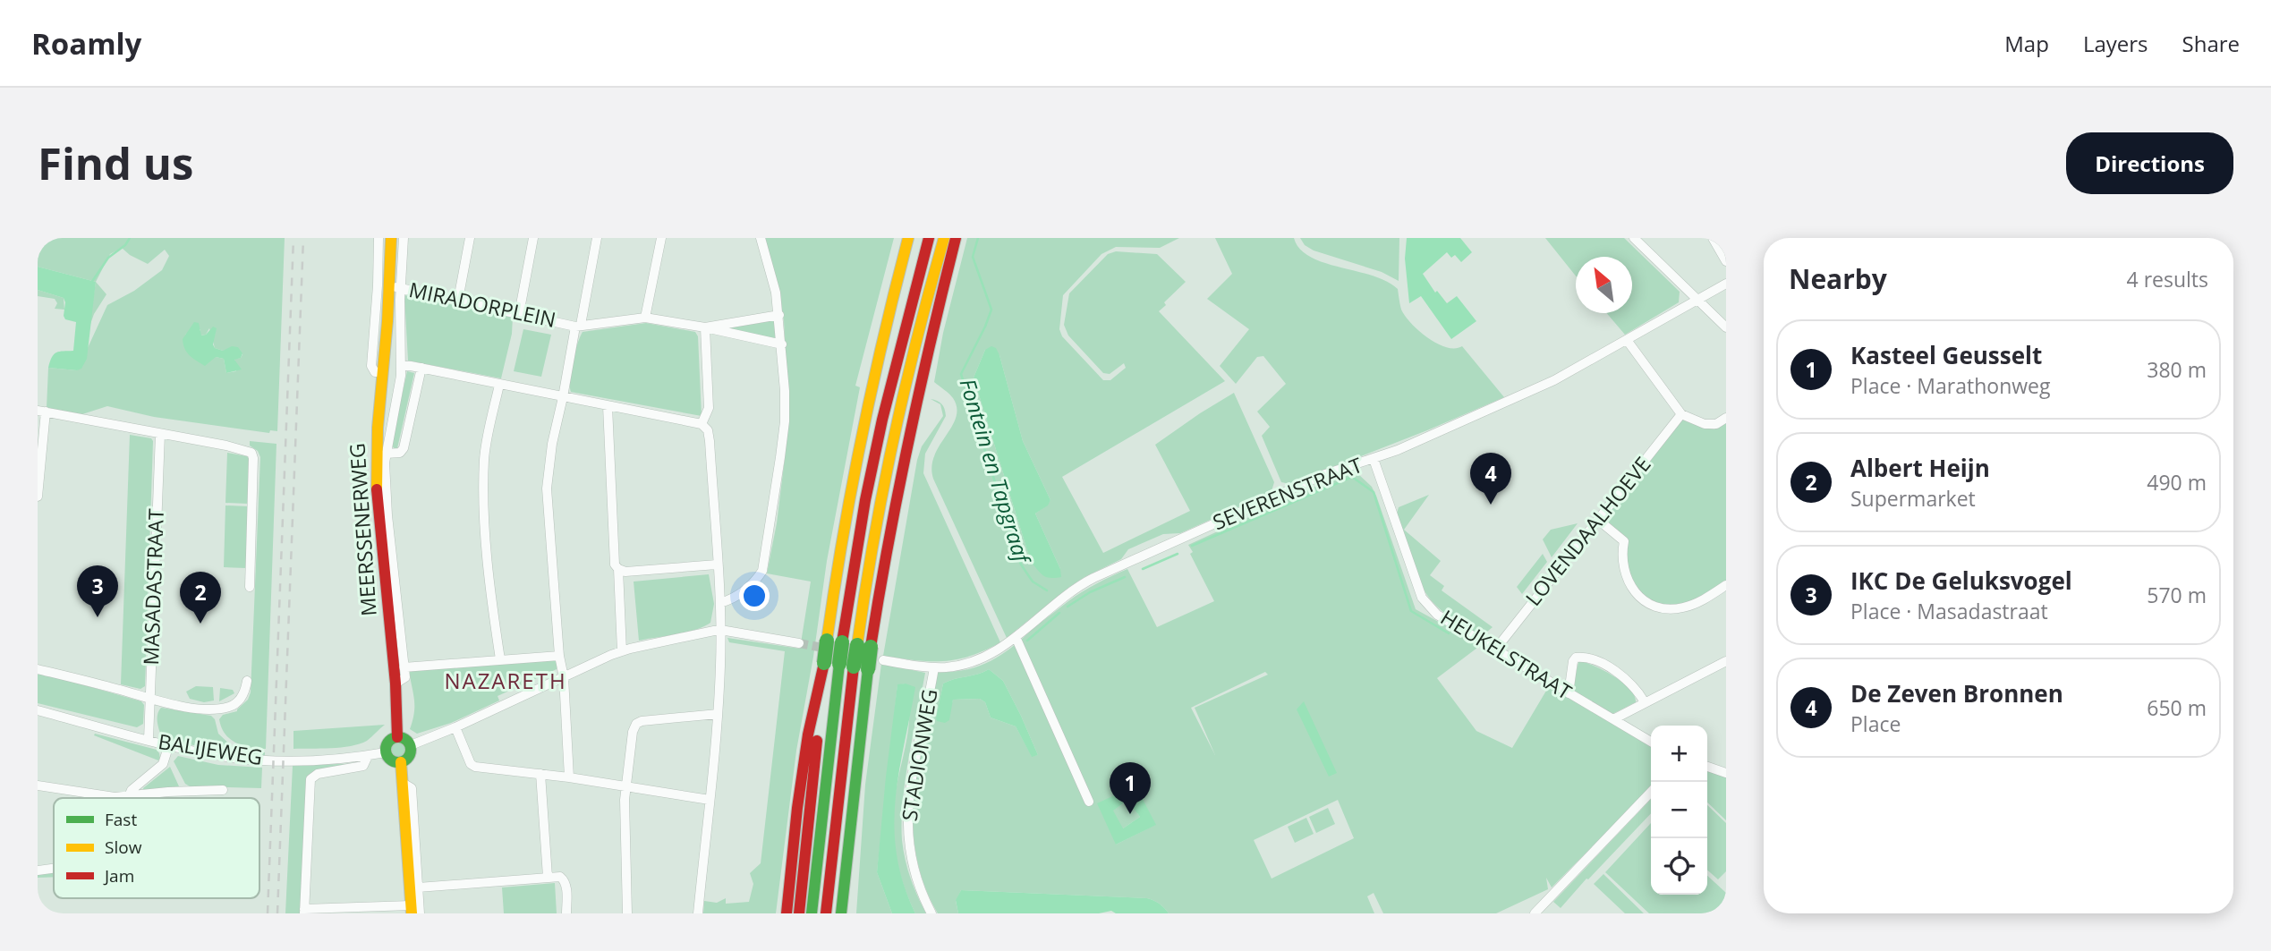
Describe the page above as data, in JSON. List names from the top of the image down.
{
  "streets": {
    "main road": ["MEERSSENERWEG"],
    "street": [
      "MIRADORPLEIN",
      "SEVERENSTRAAT",
      "LOVENDAALHOEVE",
      "MASADASTRAAT",
      "HEUKELSTRAAT",
      "BALIJEWEG",
      "STADIONWEG"
    ]
  },
  "crossings": [
    ["MIRADORPLEIN", "MEERSSENERWEG"],
    ["SEVERENSTRAAT", "HEUKELSTRAAT"],
    ["SEVERENSTRAAT", "STADIONWEG"],
    ["MEERSSENERWEG", "BALIJEWEG"],
    ["LOVENDAALHOEVE", "HEUKELSTRAAT"],
    ["MASADASTRAAT", "BALIJEWEG"]
  ],
  "districts": ["NAZARETH"],
  "water": ["Fontein en Tapgraaf"],
  "legend": ["Fast", "Slow", "Jam"],
  "north": "top left",
  "page": {
    "header": "Roamly",
    "nav": ["Map", "Layers", "Share"],
    "buttons": "Directions",
    "title": "Find us",
    "heading": ["Nearby", "4 results"],
    "list": [
      {
        "mark": "1",
        "name": "Kasteel Geusselt",
        "note": "Place · Marathonweg",
        "value": "380 m"
      },
      {
        "mark": "2",
        "name": "Albert Heijn",
        "note": "Supermarket",
        "value": "490 m"
      },
      {
        "mark": "3",
        "name": "IKC De Geluksvogel",
        "note": "Place · Masadastraat",
        "value": "570 m"
      },
      {
        "mark": "4",
        "name": "De Zeven Bronnen",
        "note": "Place",
        "value": "650 m"
      }
    ],
    "pins": [
      "4",
      "3",
      "2",
      "1"
    ],
    "map_buttons": ["+", "−"]
  }
}
